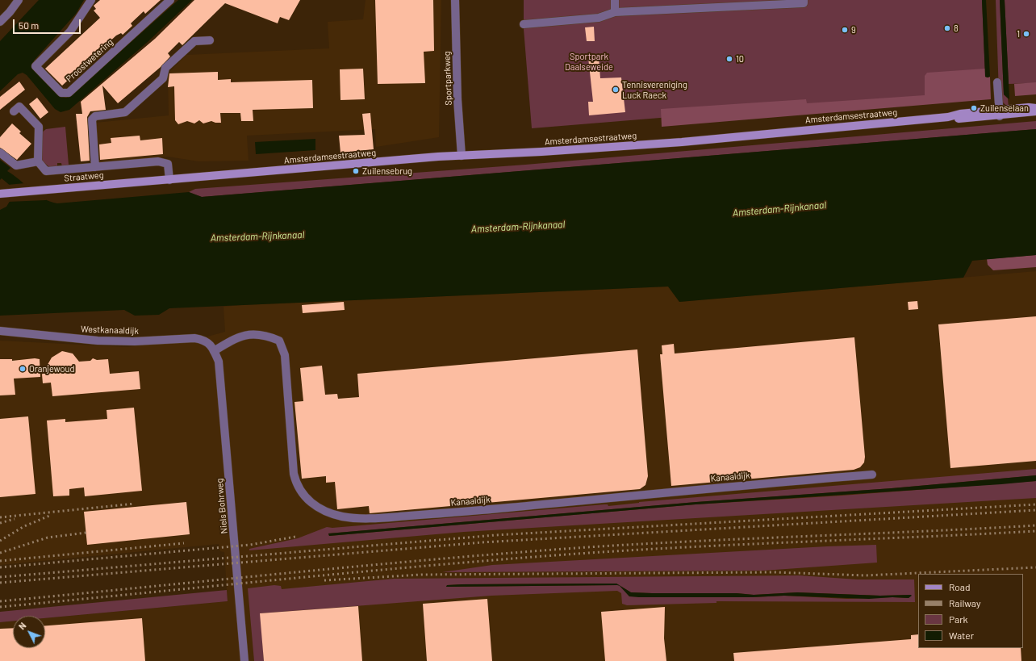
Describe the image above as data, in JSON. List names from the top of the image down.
{
  "streets": {
    "main road": ["Amsterdamsestraatweg", "Straatweg"],
    "street": [
      "Proostwetering",
      "Sportparkweg",
      "Westkanaaldijk",
      "Kanaaldijk",
      "Niels Bohrweg"
    ]
  },
  "crossings": [
    ["Sportparkweg", "Amsterdamsestraatweg"],
    ["Amsterdamsestraatweg", "Straatweg"],
    ["Westkanaaldijk", "Kanaaldijk"],
    ["Westkanaaldijk", "Niels Bohrweg"],
    ["Kanaaldijk", "Niels Bohrweg"]
  ],
  "water": ["Amsterdam-Rijnkanaal"],
  "parks": ["Sportpark Daalseweide"],
  "places": [
    "8",
    "9",
    "1",
    "10",
    "Tennisvereniging Luck Raeck",
    "Zuilenselaan",
    "Zuilensebrug",
    "Oranjewoud"
  ],
  "legend": [
    "Road",
    "Railway",
    "Park",
    "Water"
  ],
  "scale_bar": "50 m",
  "north": "top left"
}
